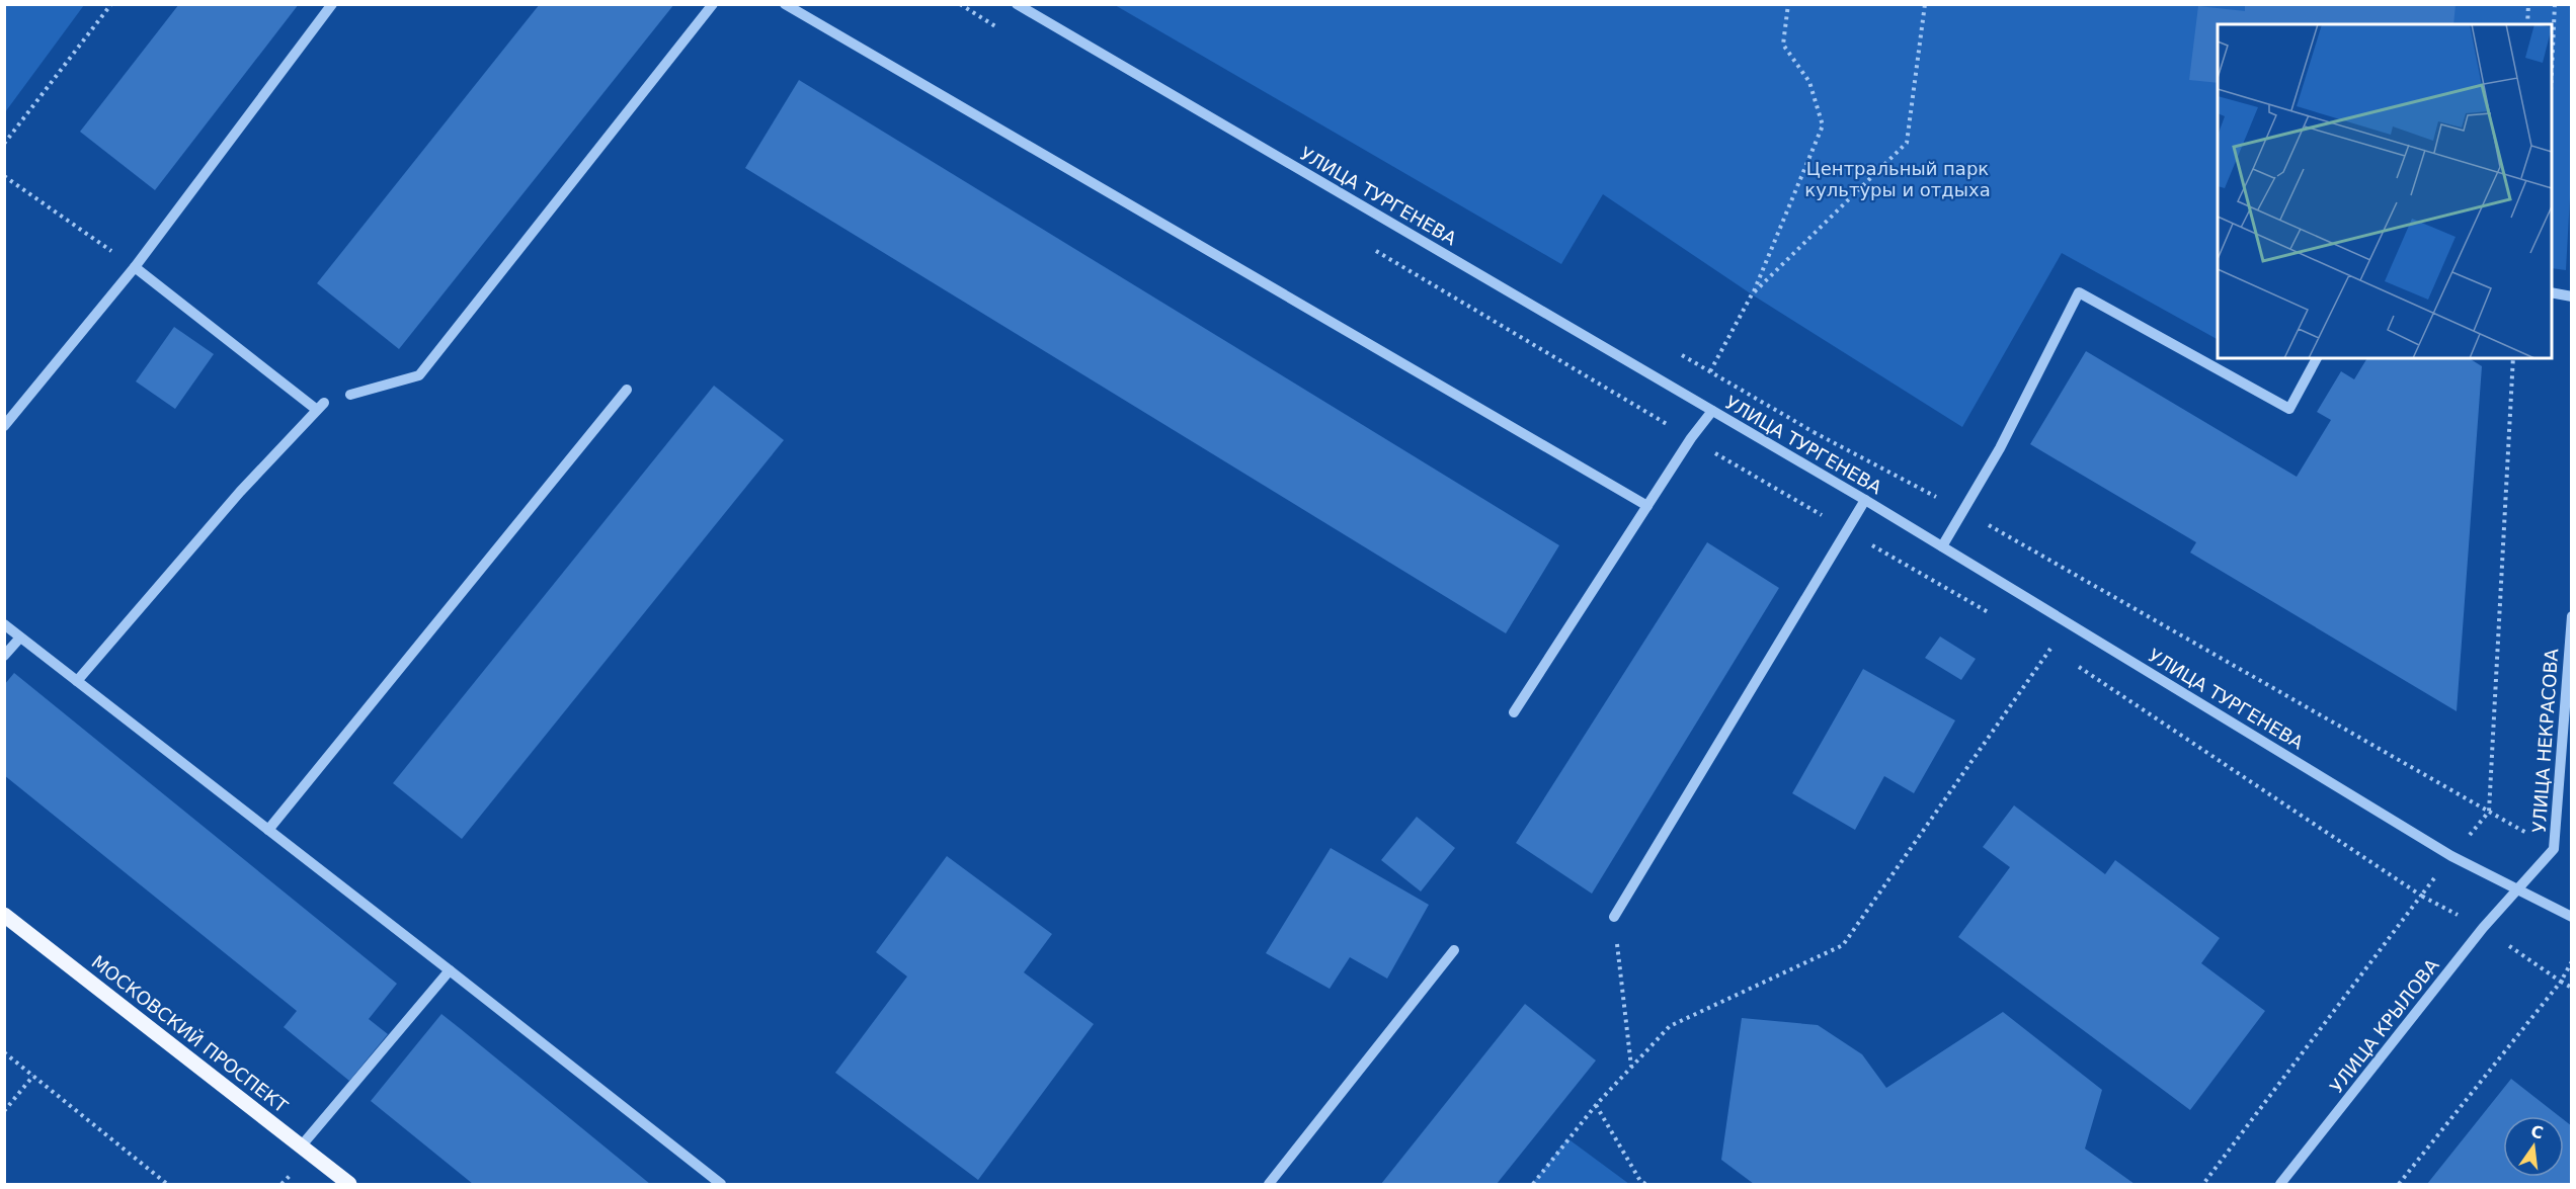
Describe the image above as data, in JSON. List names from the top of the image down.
{
  "streets": {
    "main road": ["МОСКОВСКИЙ ПРОСПЕКТ"],
    "street": ["УЛИЦА ТУРГЕНЕВА", "УЛИЦА НЕКРАСОВА", "УЛИЦА КРЫЛОВА"]
  },
  "crossings": [
    ["УЛИЦА ТУРГЕНЕВА", "УЛИЦА НЕКРАСОВА"],
    ["УЛИЦА ТУРГЕНЕВА", "УЛИЦА КРЫЛОВА"],
    ["УЛИЦА НЕКРАСОВА", "УЛИЦА КРЫЛОВА"]
  ],
  "parks": ["Центральный парк культуры и отдыха"],
  "north": "top"
}
